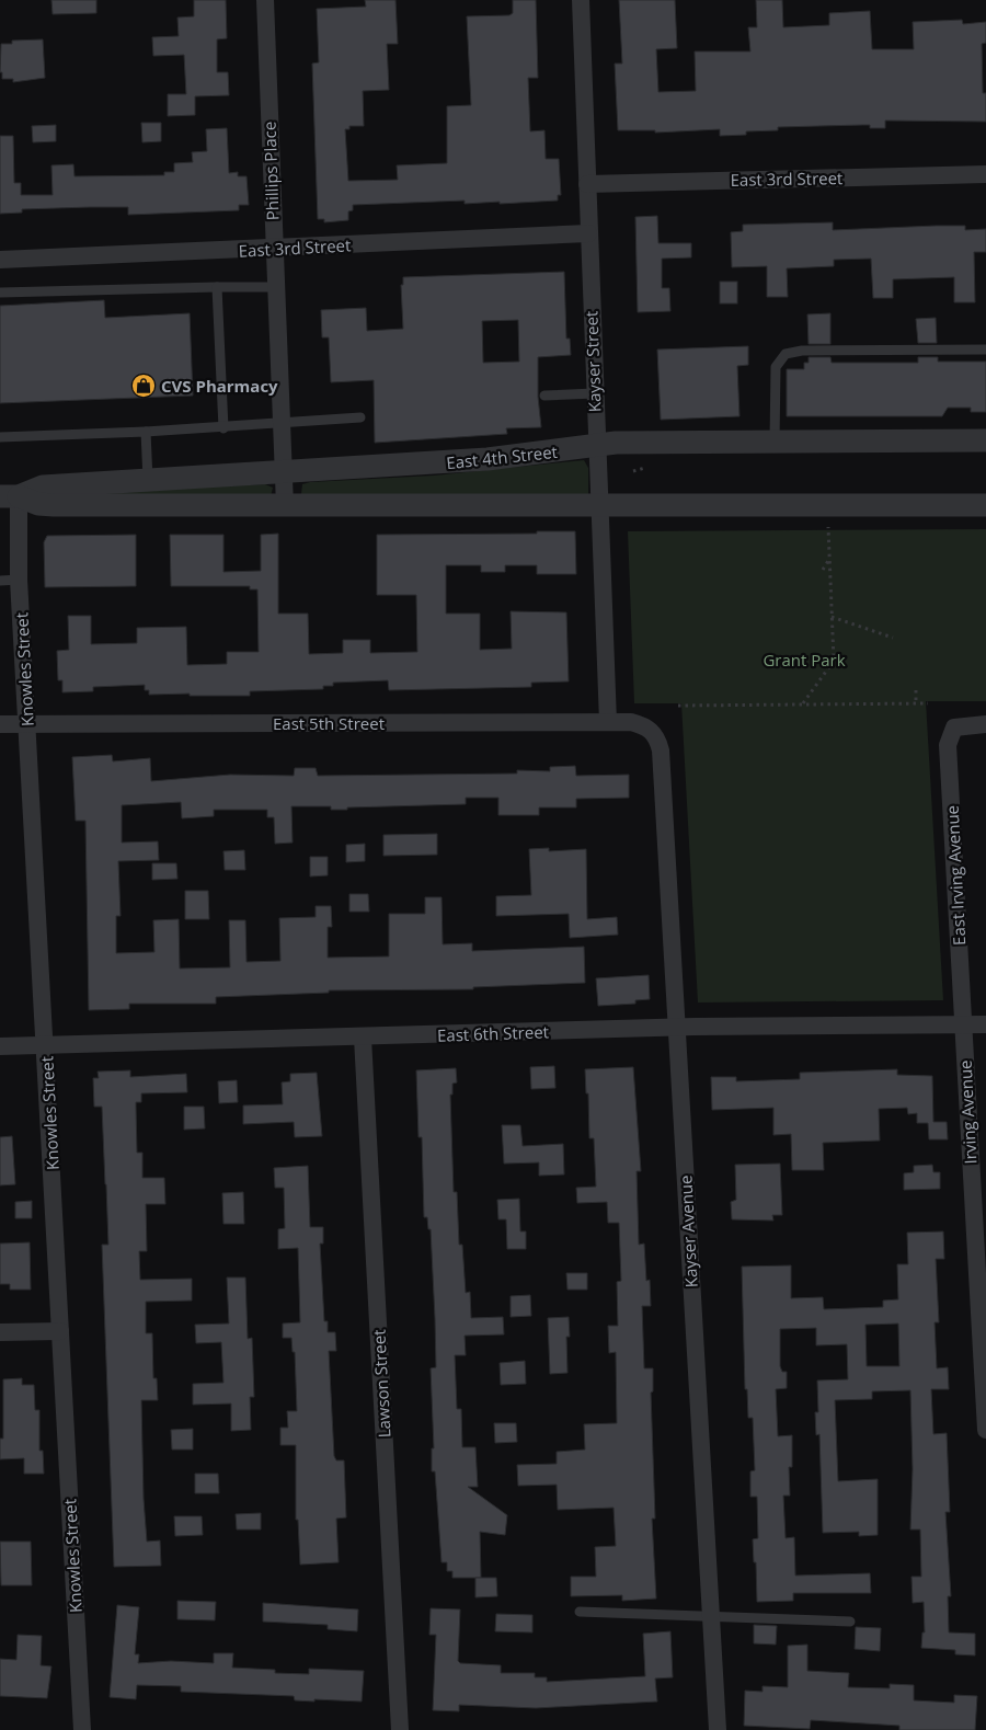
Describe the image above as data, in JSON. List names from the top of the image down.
{
  "streets": {
    "street": [
      "Phillips Place",
      "East 3rd Street",
      "Kayser Street",
      "East 4th Street",
      "Knowles Street",
      "East 5th Street",
      "East Irving Avenue",
      "East 6th Street",
      "Irving Avenue",
      "Kayser Avenue",
      "Lawson Street"
    ]
  },
  "crossings": [
    ["Phillips Place", "East 3rd Street"],
    ["Phillips Place", "East 4th Street"],
    ["East 3rd Street", "Kayser Street"],
    ["Kayser Street", "East 4th Street"],
    ["Kayser Street", "East 5th Street"],
    ["East 4th Street", "Knowles Street"],
    ["Knowles Street", "East 5th Street"],
    ["Knowles Street", "East 6th Street"],
    ["East 5th Street", "Kayser Avenue"],
    ["East Irving Avenue", "East 6th Street"],
    ["East Irving Avenue", "Irving Avenue"],
    ["East 6th Street", "Irving Avenue"],
    ["East 6th Street", "Kayser Avenue"],
    ["East 6th Street", "Lawson Street"]
  ],
  "parks": ["Grant Park"],
  "places": {
    "shop": ["CVS Pharmacy"]
  }
}
